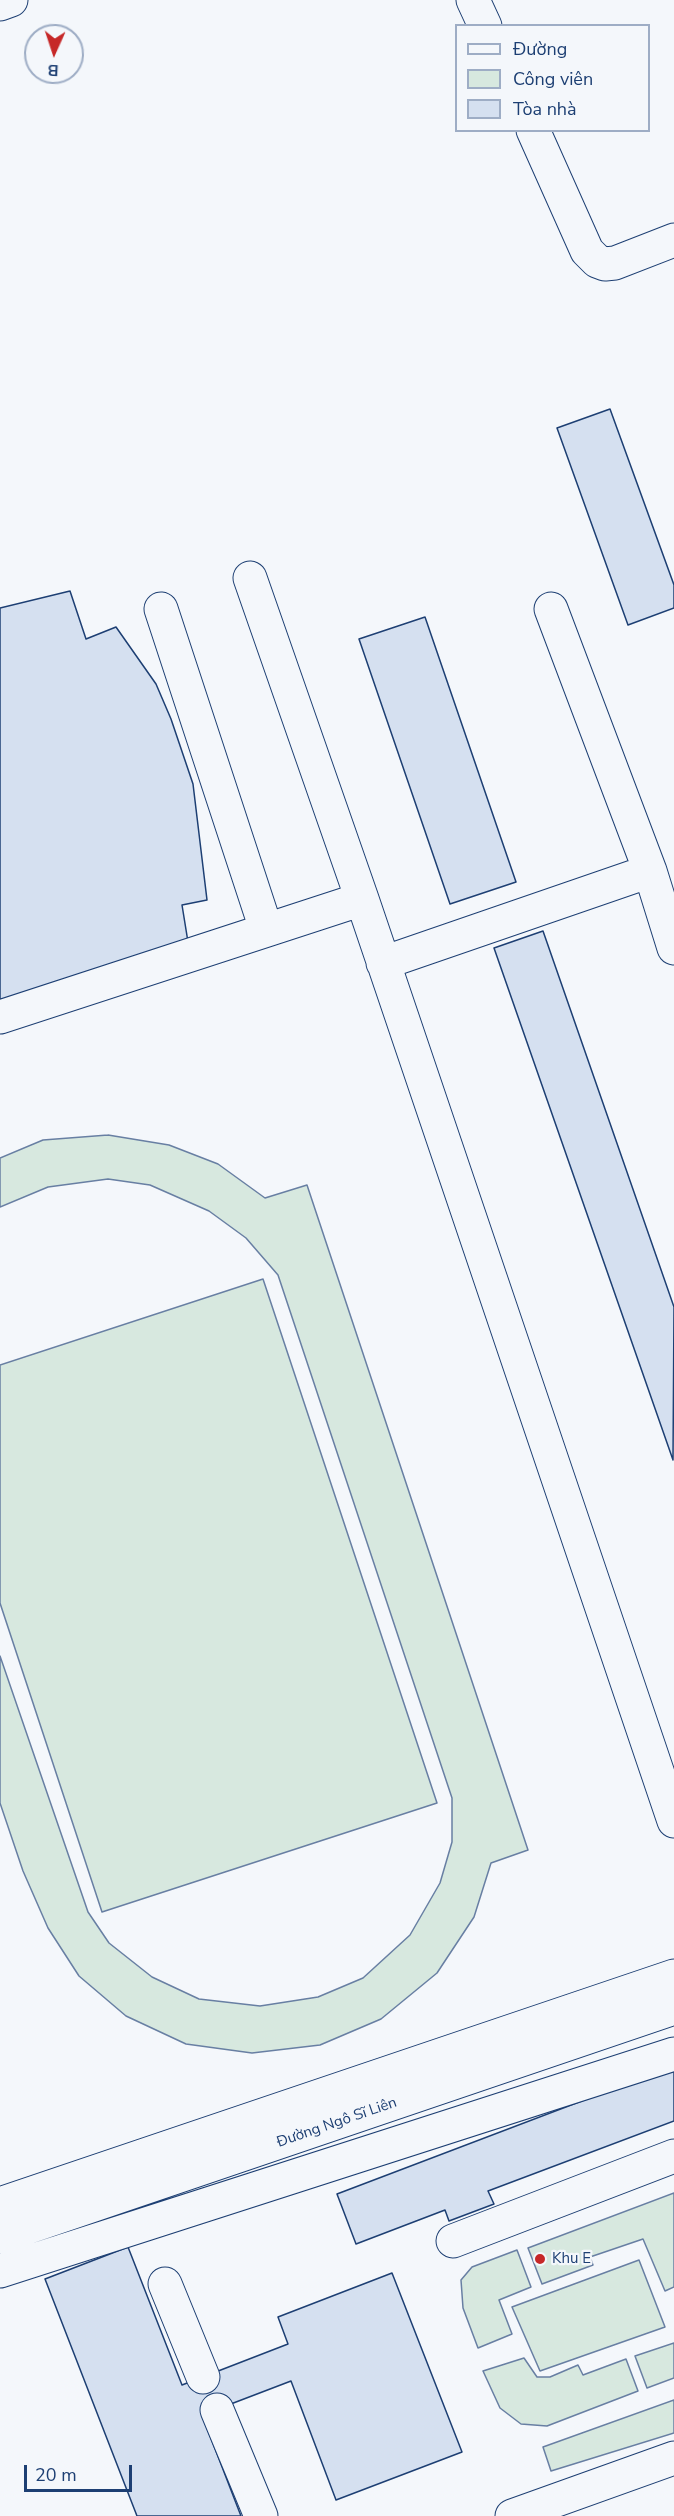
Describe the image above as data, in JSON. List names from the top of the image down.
{
  "streets": {
    "street": ["Đường Ngô Sĩ Liên"]
  },
  "places": ["Khu E"],
  "legend": ["Đường", "Công viên", "Tòa nhà"],
  "scale_bar": "20 m",
  "north": "bottom"
}
